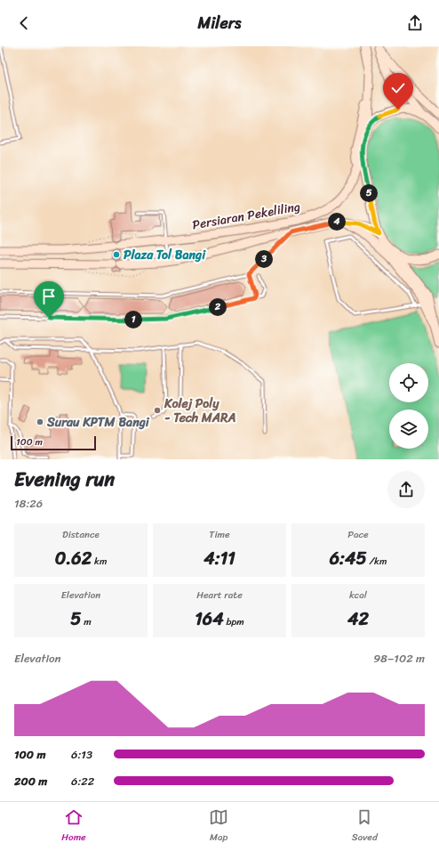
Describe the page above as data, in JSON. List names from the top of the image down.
{
  "streets": {
    "main road": ["Persiaran Pekeliling"]
  },
  "places": ["Plaza Tol Bangi", "Kolej Poly - Tech MARA", "Surau KPTM Bangi"],
  "scale_bar": "100 m",
  "page": {
    "header": "Milers",
    "pins": [
      "5",
      "4",
      "3",
      "2",
      "1"
    ],
    "scale": "100 m",
    "heading": ["Evening run", "18:26"],
    "stats": [
      ["Distance", "0.62 km"],
      ["Time", "4:11"],
      ["Pace", "6:45 /km"],
      ["Elevation", "5 m"],
      ["Heart rate", "164 bpm"],
      ["kcal", "42"]
    ],
    "chart": ["Elevation", "98–102 m"],
    "list": [
      {
        "name": "100 m",
        "note": "6:13"
      },
      {
        "name": "200 m",
        "note": "6:22"
      }
    ],
    "tabs": ["Home", "Map", "Saved"]
  }
}
